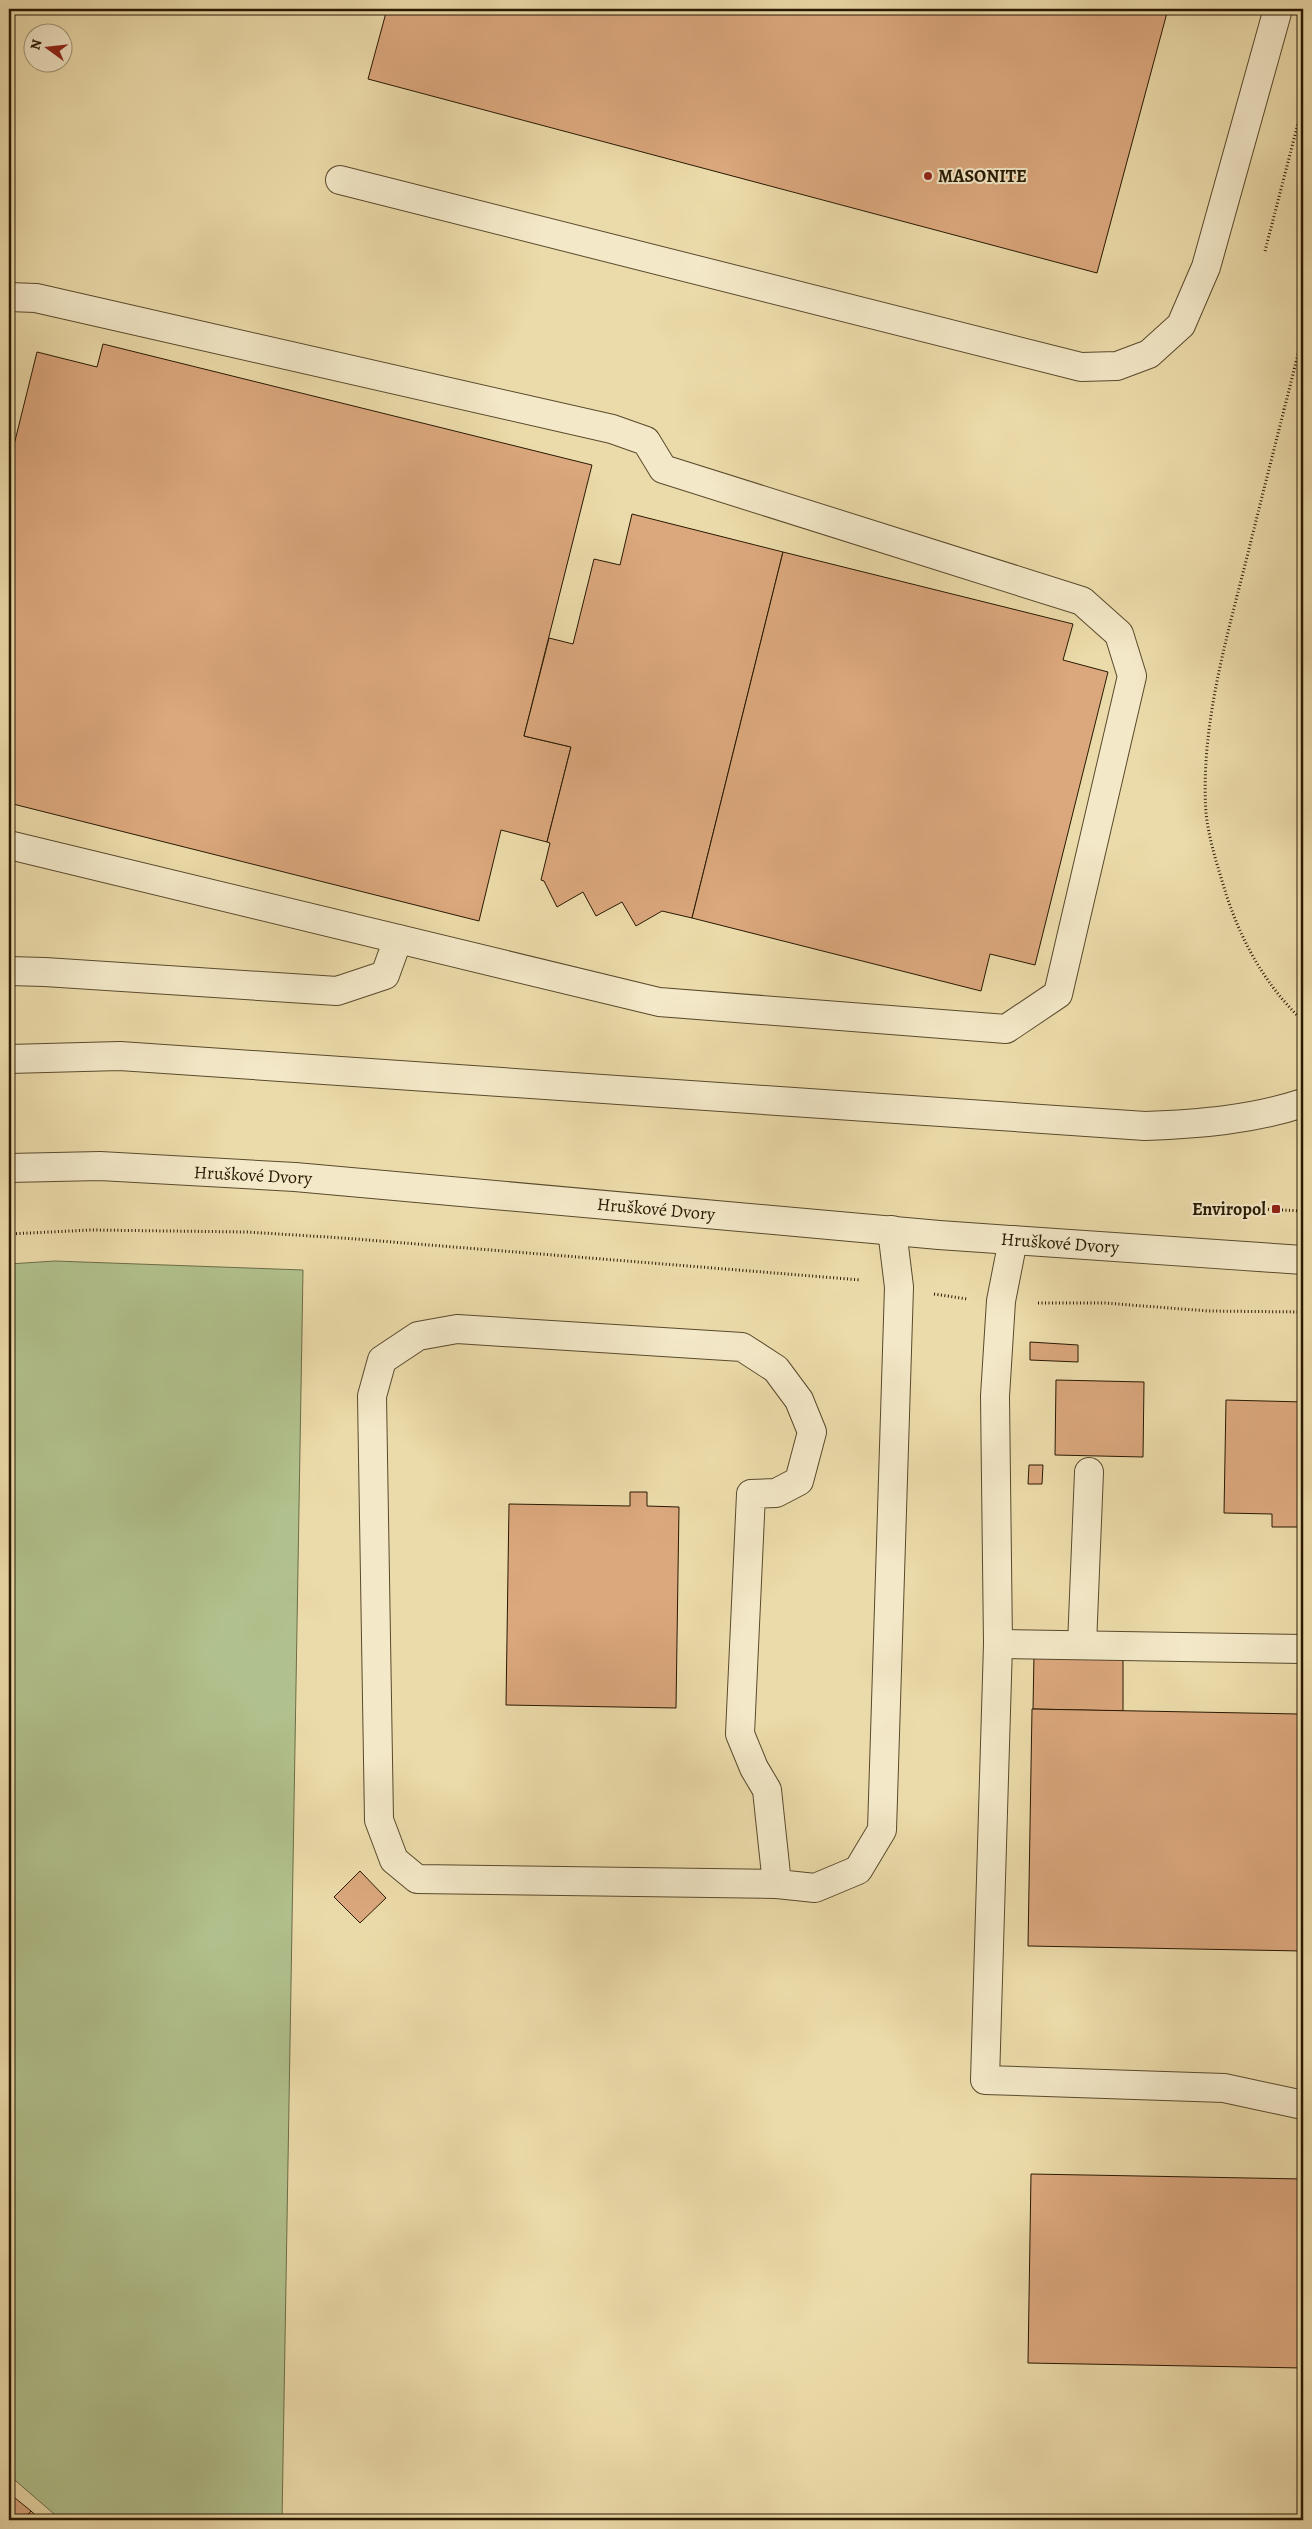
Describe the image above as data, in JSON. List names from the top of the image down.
{
  "streets": {
    "street": ["Hruškové Dvory"]
  },
  "places": {
    "other": ["MASONITE"],
    "transit": ["Enviropol"]
  },
  "north": "left"
}
